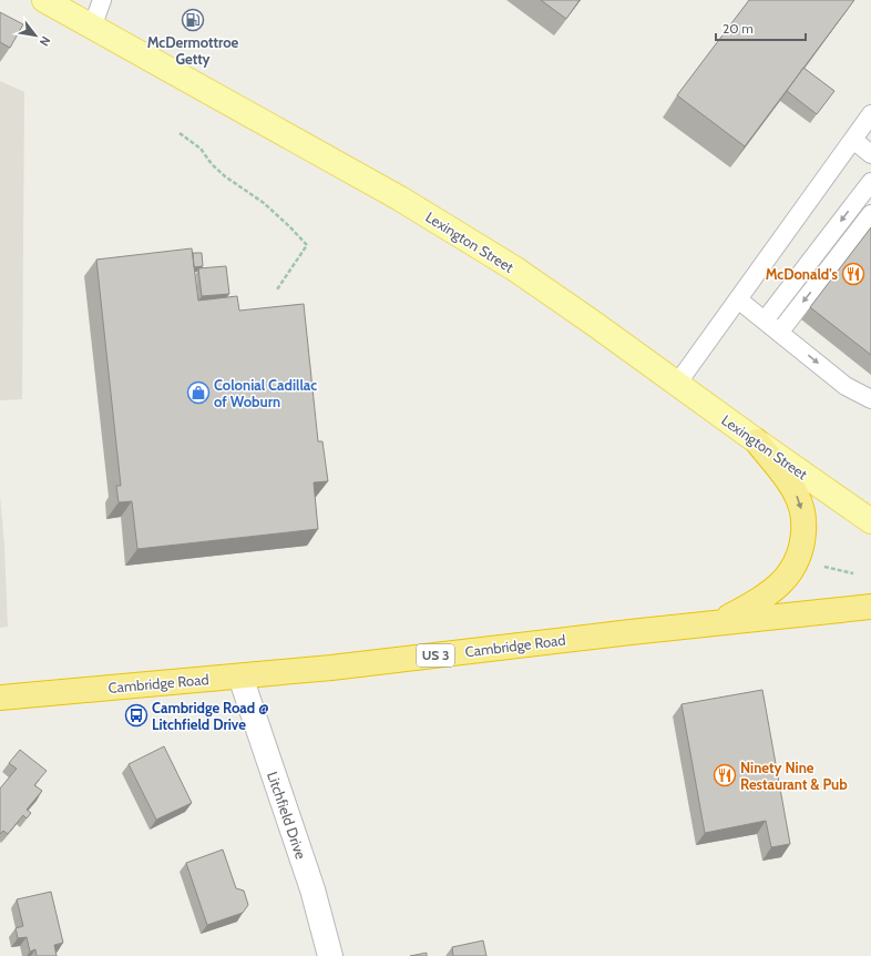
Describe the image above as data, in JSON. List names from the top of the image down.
{
  "streets": {
    "highway": ["Cambridge Road", "US 3"],
    "main road": ["Lexington Street"],
    "street": ["Litchfield Drive"]
  },
  "crossings": [
    ["Cambridge Road", "Litchfield Drive"]
  ],
  "places": {
    "fuel station": ["McDermottroe Getty"],
    "restaurant": ["McDonald's", "Ninety Nine Restaurant & Pub"],
    "shop": ["Colonial Cadillac of Woburn"],
    "bus stop": ["Cambridge Road @ Litchfield Drive"]
  },
  "scale_bar": "20 m",
  "north": "bottom right"
}
